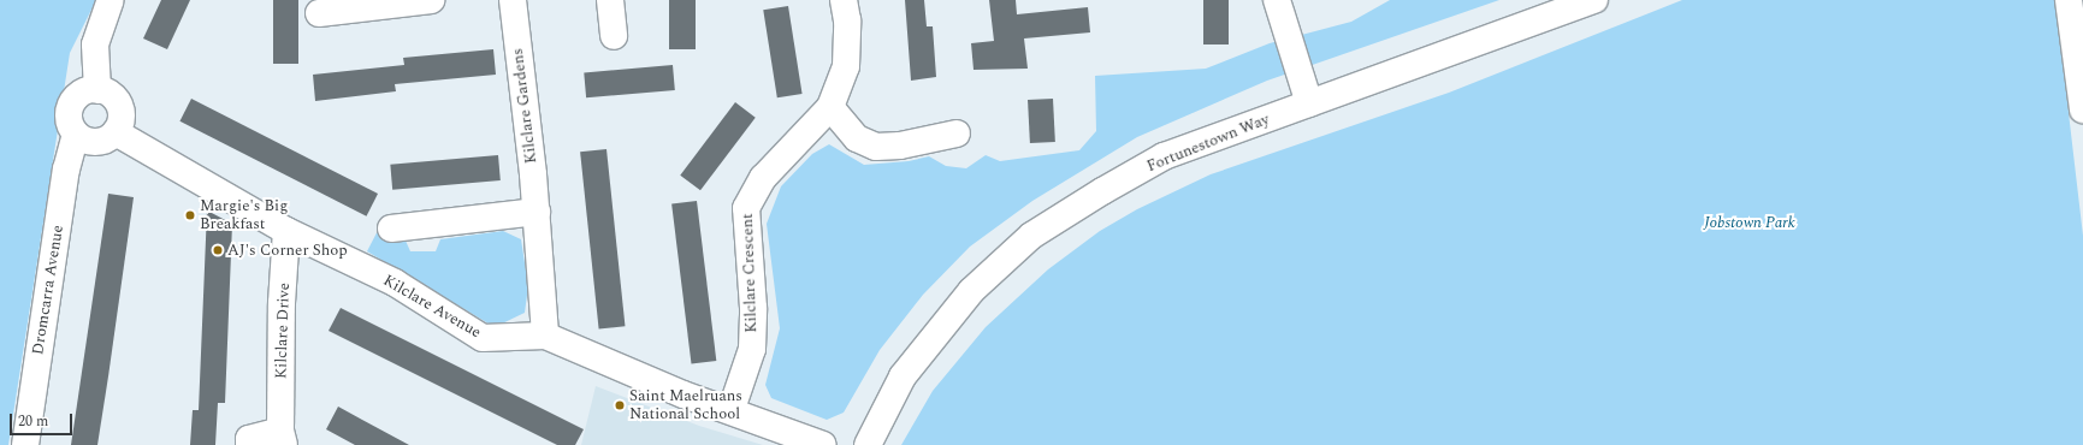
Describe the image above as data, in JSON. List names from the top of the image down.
{
  "streets": {
    "street": [
      "Kilclare Gardens",
      "Fortunestown Way",
      "Kilclare Crescent",
      "Dromcarra Avenue",
      "Kilclare Avenue",
      "Kilclare Drive"
    ]
  },
  "crossings": [
    ["Kilclare Gardens", "Kilclare Avenue"],
    ["Kilclare Crescent", "Kilclare Avenue"],
    ["Dromcarra Avenue", "Kilclare Avenue"],
    ["Kilclare Avenue", "Kilclare Drive"]
  ],
  "parks": ["Jobstown Park"],
  "places": ["Margie's Big Breakfast", "AJ's Corner Shop", "Saint Maelruans National School"],
  "scale_bar": "20 m"
}
